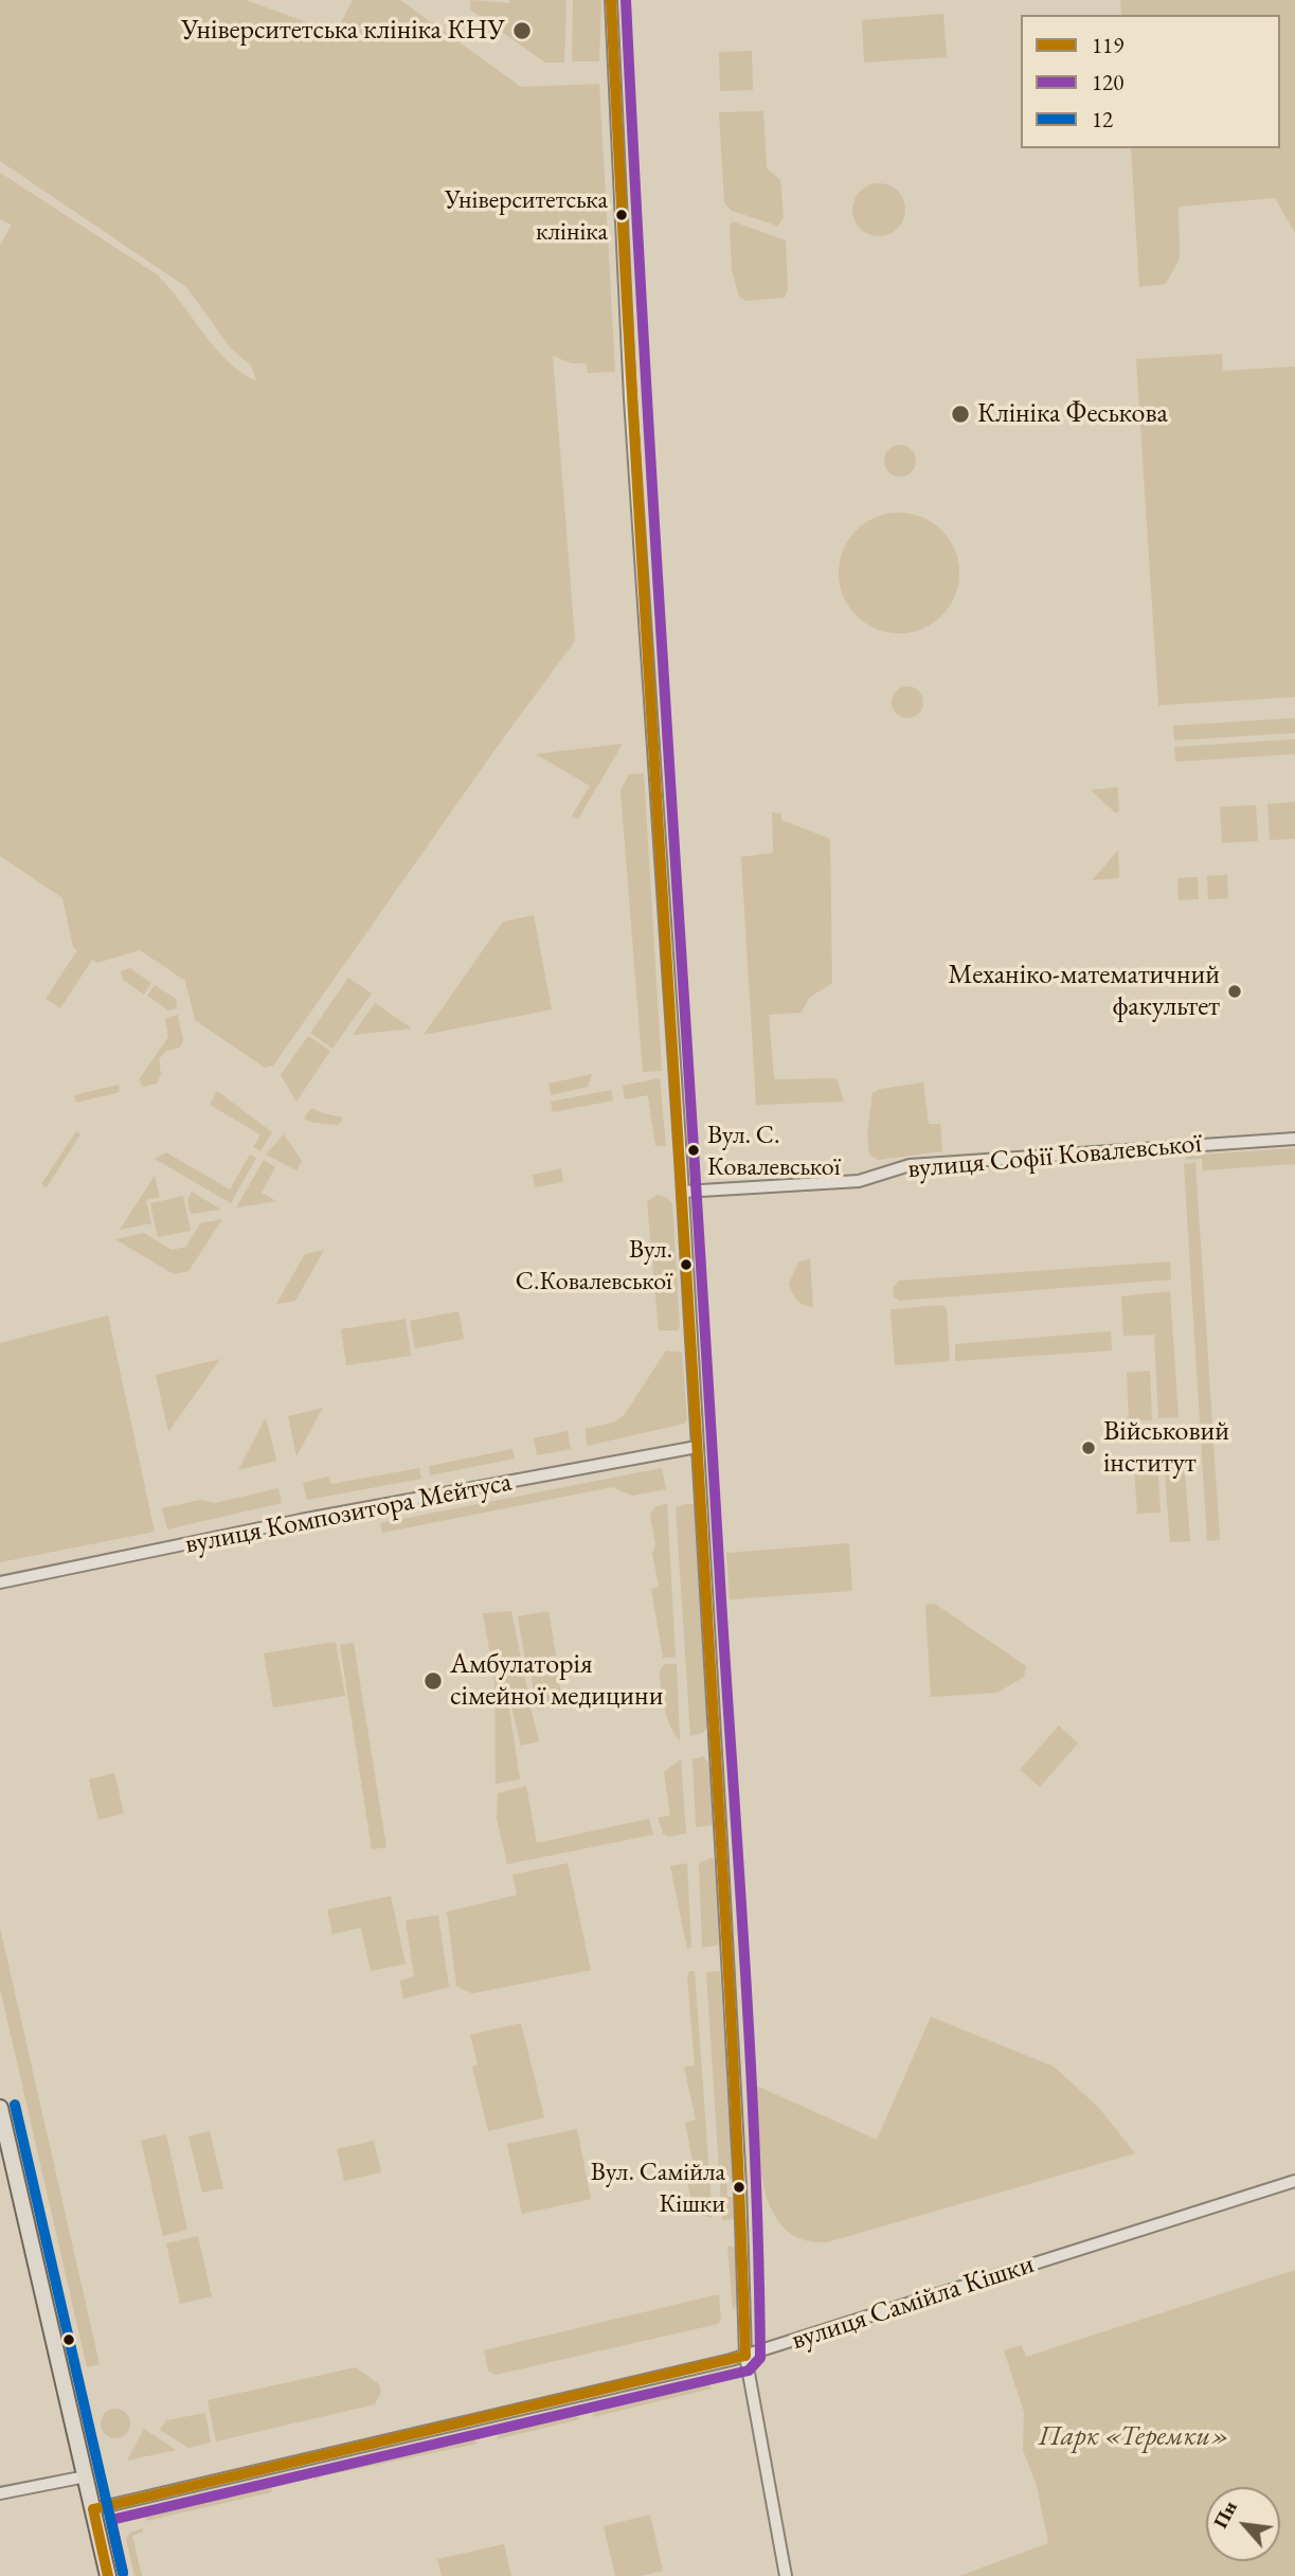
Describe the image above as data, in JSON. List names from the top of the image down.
{
  "streets": {
    "street": ["вулиця Софії Ковалевської", "вулиця Композитора Мейтуса", "вулиця Самійла Кішки"]
  },
  "parks": ["Парк «Теремки»"],
  "places": [
    "Університетська клініка КНУ",
    "Університетська клініка",
    "Клініка Феськова",
    "Механіко-математичний факультет",
    "Вул. С. Ковалевської",
    "Вул. С.Ковалевської",
    "Військовий інститут",
    "Амбулаторія сімейної медицини",
    "Вул. Самійла Кішки"
  ],
  "lines": ["transit line 119", "transit line 120", "transit line 12"],
  "legend": ["119", "120", "12"],
  "north": "top left"
}
